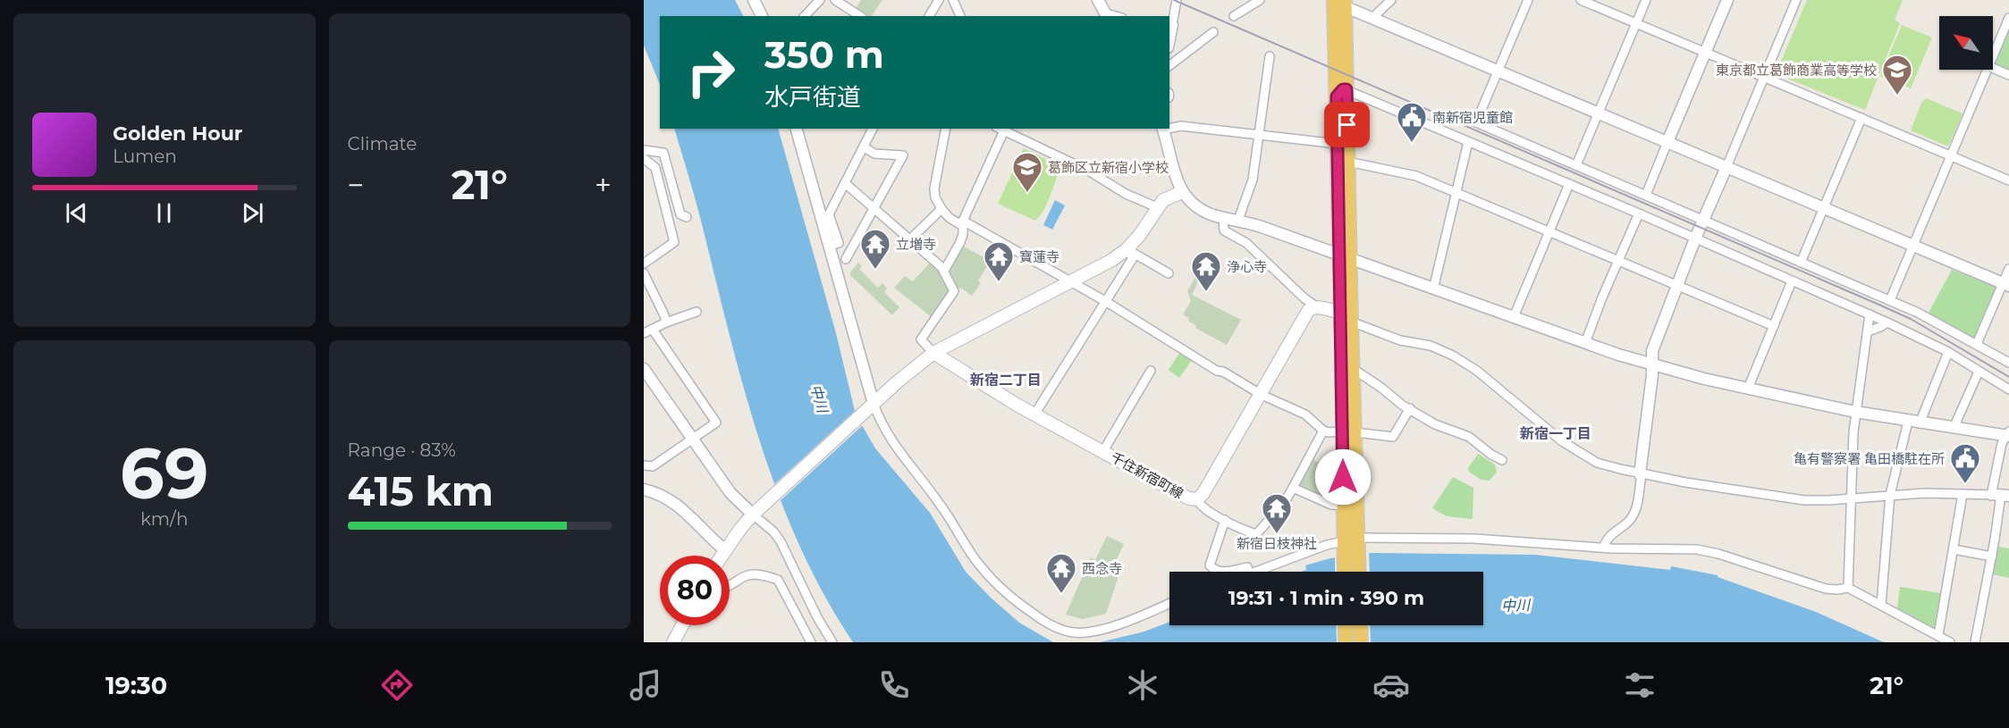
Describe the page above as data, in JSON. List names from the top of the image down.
{
  "streets": {
    "main road": ["千住新宿町線"]
  },
  "districts": ["新宿二丁目", "新宿一丁目"],
  "water": ["中川"],
  "places": {
    "school or university": ["東京都立葛飾商業高等学校", "葛飾区立新宿小学校"],
    "public building": ["南新宿児童館", "亀有警察署 亀田橋駐在所"],
    "temple": [
      "立増寺",
      "寶蓮寺",
      "浄心寺",
      "新宿日枝神社",
      "西念寺"
    ]
  },
  "north": "top left",
  "page": {
    "tile": [
      "Climate",
      ["69", "km/h"],
      ["Range · 83%", "415 km"]
    ],
    "turn": ["350 m", "水戸街道"],
    "song": ["Golden Hour", "Lumen"],
    "heat": ["−", "21°", "+"],
    "limit": "80",
    "trip": "19:31 · 1 min · 390 m",
    "tabs": ["19:30", "21°"]
  }
}
